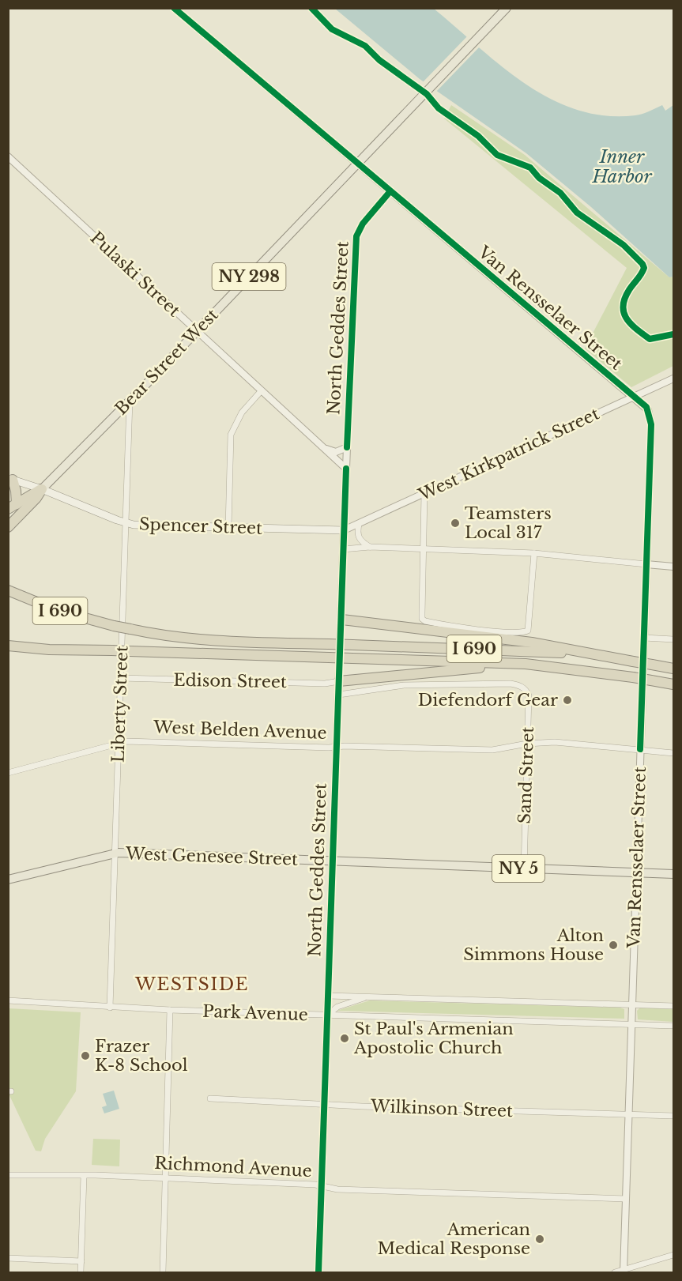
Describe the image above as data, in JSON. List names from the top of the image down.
{
  "streets": {
    "highway": ["I 690"],
    "main road": [
      "NY 298",
      "North Geddes Street",
      "Bear Street West",
      "Spencer Street",
      "West Genesee Street",
      "NY 5"
    ],
    "street": [
      "Pulaski Street",
      "Van Rensselaer Street",
      "West Kirkpatrick Street",
      "Edison Street",
      "Liberty Street",
      "West Belden Avenue",
      "Sand Street",
      "Park Avenue",
      "Wilkinson Street",
      "Richmond Avenue"
    ]
  },
  "crossings": [
    ["Pulaski Street", "North Geddes Street"],
    ["Pulaski Street", "Bear Street West"],
    ["Van Rensselaer Street", "North Geddes Street"],
    ["Van Rensselaer Street", "Bear Street West"],
    ["Van Rensselaer Street", "West Kirkpatrick Street"],
    ["Van Rensselaer Street", "West Belden Avenue"],
    ["Van Rensselaer Street", "West Genesee Street"],
    ["Van Rensselaer Street", "Park Avenue"],
    ["Van Rensselaer Street", "Wilkinson Street"],
    ["Van Rensselaer Street", "Richmond Avenue"],
    ["North Geddes Street", "West Kirkpatrick Street"],
    ["North Geddes Street", "Spencer Street"],
    ["North Geddes Street", "Edison Street"],
    ["North Geddes Street", "West Belden Avenue"],
    ["North Geddes Street", "Sand Street"],
    ["North Geddes Street", "West Genesee Street"],
    ["North Geddes Street", "Park Avenue"],
    ["North Geddes Street", "Wilkinson Street"],
    ["North Geddes Street", "Richmond Avenue"],
    ["Bear Street West", "Spencer Street"],
    ["Bear Street West", "Liberty Street"],
    ["West Kirkpatrick Street", "Spencer Street"],
    ["Spencer Street", "Liberty Street"],
    ["Edison Street", "Liberty Street"],
    ["Liberty Street", "West Belden Avenue"],
    ["Liberty Street", "West Genesee Street"],
    ["Liberty Street", "Park Avenue"],
    ["West Belden Avenue", "Sand Street"],
    ["Sand Street", "West Genesee Street"]
  ],
  "districts": ["WESTSIDE"],
  "water": ["Inner Harbor"],
  "places": [
    "Teamsters Local 317",
    "Diefendorf Gear",
    "Alton Simmons House",
    "St Paul's Armenian Apostolic Church",
    "Frazer K-8 School",
    "American Medical Response"
  ]
}
